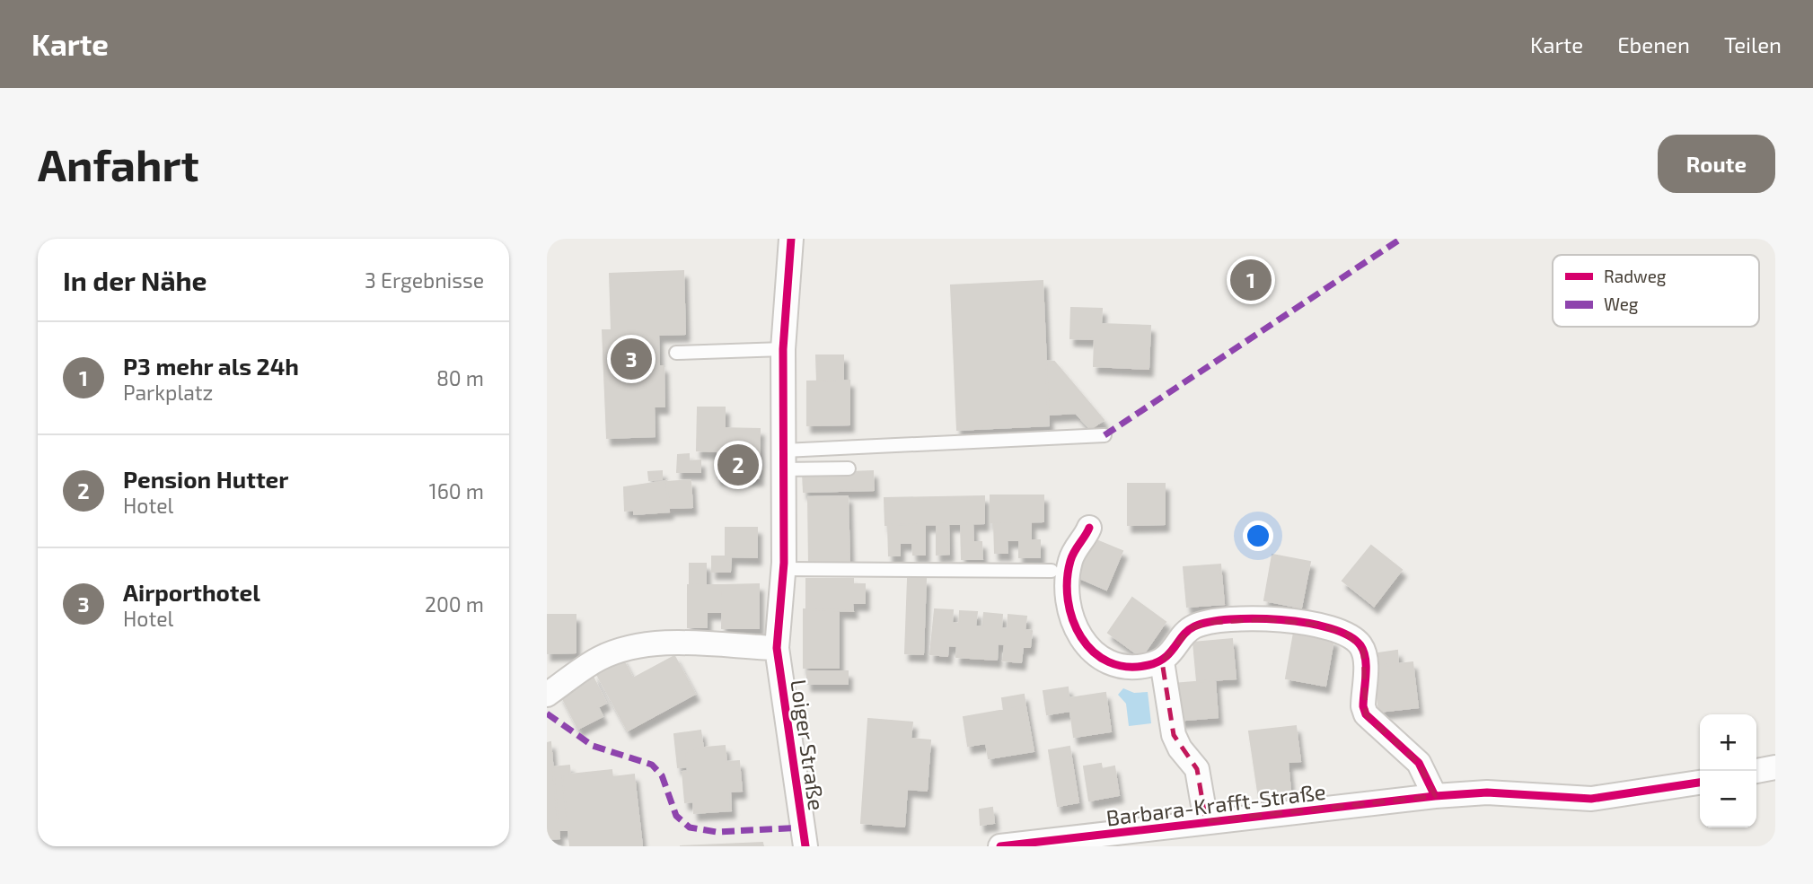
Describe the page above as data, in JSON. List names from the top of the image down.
{
  "streets": {
    "street": ["Loiger Straße", "Barbara-Krafft-Straße"]
  },
  "legend": ["Radweg", "Weg"],
  "page": {
    "header": "Karte",
    "nav": ["Karte", "Ebenen", "Teilen"],
    "buttons": "Route",
    "title": "Anfahrt",
    "heading": ["In der Nähe", "3 Ergebnisse"],
    "pins": ["1", "3", "2"],
    "list": [
      {
        "mark": "1",
        "name": "P3 mehr als 24h",
        "note": "Parkplatz",
        "value": "80 m"
      },
      {
        "mark": "2",
        "name": "Pension Hutter",
        "note": "Hotel",
        "value": "160 m"
      },
      {
        "mark": "3",
        "name": "Airporthotel",
        "note": "Hotel",
        "value": "200 m"
      }
    ],
    "map_buttons": ["+", "−"]
  }
}
